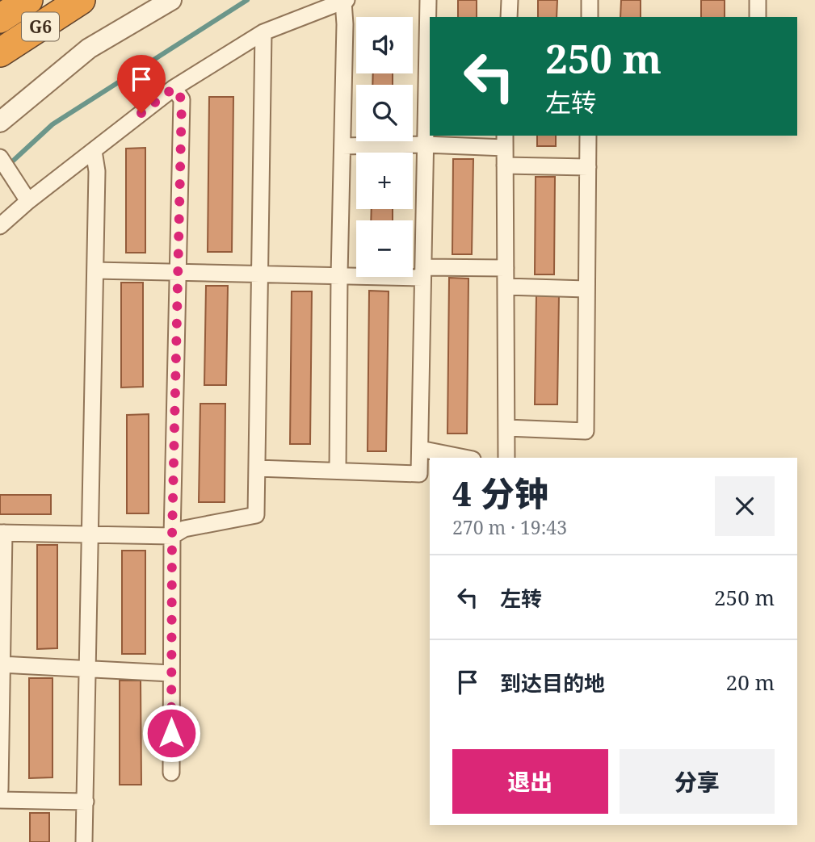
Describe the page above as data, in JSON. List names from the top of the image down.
{
  "streets": {
    "highway": ["G6"]
  },
  "page": {
    "map_buttons": ["+", "−"],
    "turn": ["250 m", "左转"],
    "heading": ["4 分钟", "270 m · 19:43"],
    "list": [
      {
        "name": "左转",
        "value": "250 m"
      },
      {
        "name": "到达目的地",
        "value": "20 m"
      }
    ],
    "buttons": ["退出", "分享"]
  }
}
